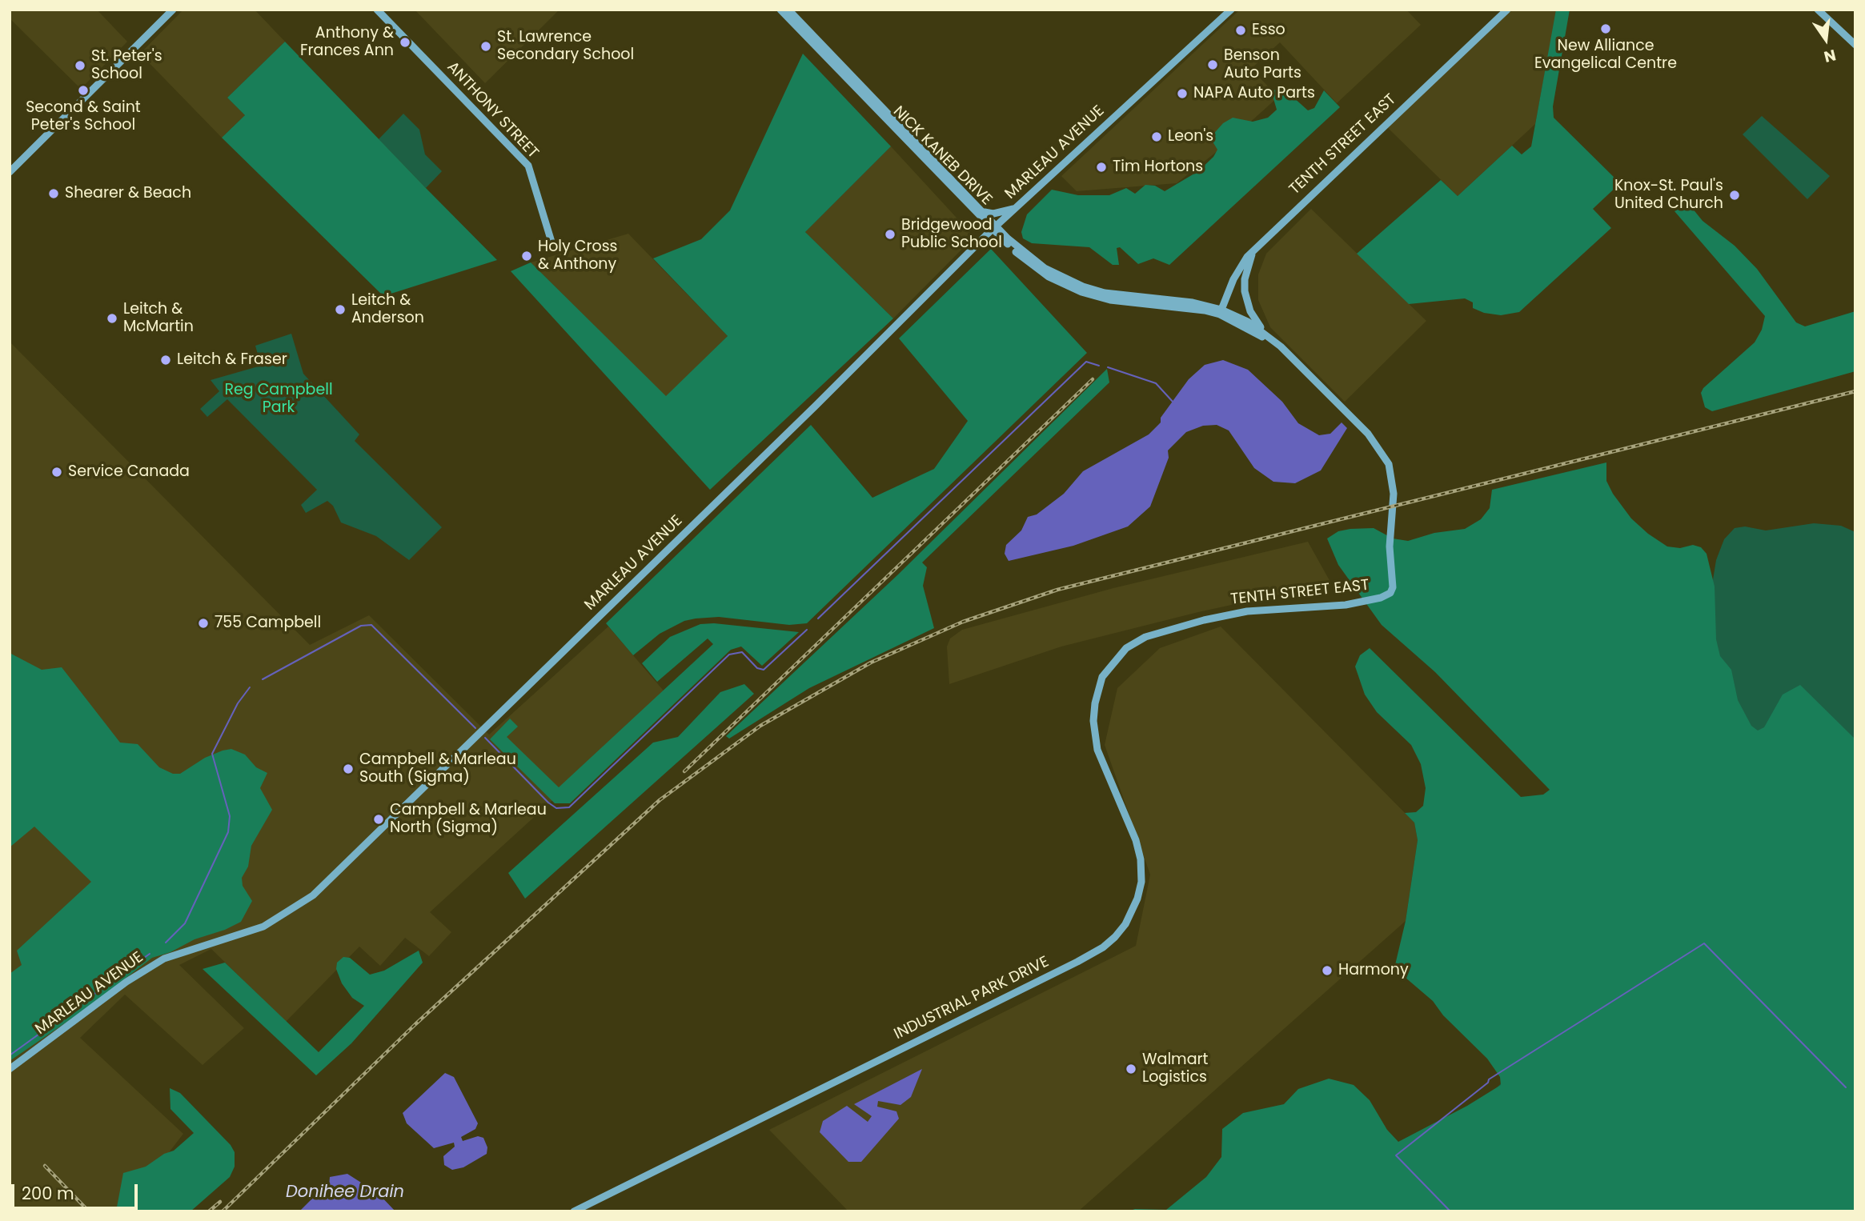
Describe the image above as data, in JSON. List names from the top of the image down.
{
  "streets": {
    "street": [
      "ANTHONY STREET",
      "TENTH STREET EAST",
      "MARLEAU AVENUE",
      "NICK KANEB DRIVE",
      "INDUSTRIAL PARK DRIVE"
    ]
  },
  "crossings": [
    ["TENTH STREET EAST", "NICK KANEB DRIVE"],
    ["TENTH STREET EAST", "INDUSTRIAL PARK DRIVE"],
    ["MARLEAU AVENUE", "NICK KANEB DRIVE"]
  ],
  "water": ["Donihee Drain"],
  "parks": ["Reg Campbell Park"],
  "places": [
    "New Alliance Evangelical Centre",
    "Esso",
    "Anthony & Frances Ann",
    "St. Lawrence Secondary School",
    "Benson Auto Parts",
    "St. Peter's School",
    "Second & Saint Peter's School",
    "NAPA Auto Parts",
    "Leon's",
    "Tim Hortons",
    "Shearer & Beach",
    "Knox-St. Paul's United Church",
    "Bridgewood Public School",
    "Holy Cross & Anthony",
    "Leitch & Anderson",
    "Leitch & McMartin",
    "Leitch & Fraser",
    "Service Canada",
    "755 Campbell",
    "Campbell & Marleau South (Sigma)",
    "Campbell & Marleau North (Sigma)",
    "Harmony",
    "Walmart Logistics"
  ],
  "scale_bar": "200 m",
  "north": "bottom"
}
